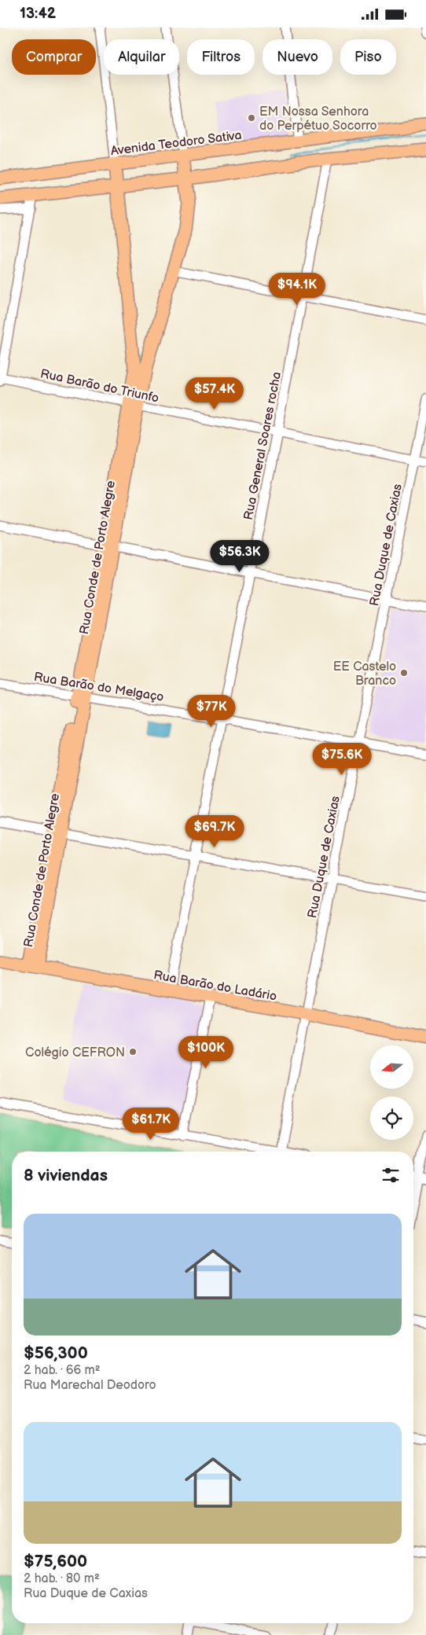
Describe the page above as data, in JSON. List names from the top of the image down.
{
  "streets": {
    "main road": ["Avenida Teodoro Sativa", "Rua Conde de Porto Alegre", "Rua Barão do Ladário"],
    "street": [
      "Rua Barão do Triunfo",
      "Rua General Soares rocha",
      "Rua Duque de Caxias",
      "Rua Barão do Melgaço"
    ]
  },
  "crossings": [
    ["Avenida Teodoro Sativa", "Rua Conde de Porto Alegre"],
    ["Rua Barão do Triunfo", "Rua General Soares rocha"],
    ["Rua Barão do Triunfo", "Rua Duque de Caxias"],
    ["Rua Barão do Triunfo", "Rua Conde de Porto Alegre"],
    ["Rua General Soares rocha", "Rua Barão do Melgaço"],
    ["Rua General Soares rocha", "Rua Barão do Ladário"],
    ["Rua Duque de Caxias", "Rua Barão do Melgaço"],
    ["Rua Duque de Caxias", "Rua Barão do Ladário"],
    ["Rua Conde de Porto Alegre", "Rua Barão do Melgaço"],
    ["Rua Conde de Porto Alegre", "Rua Barão do Ladário"]
  ],
  "places": ["EM Nossa Senhora do Perpétuo Socorro", "EE Castelo Branco", "Colégio CEFRON"],
  "north": "left",
  "page": {
    "status": "13:42",
    "chip": [
      "Comprar",
      "Alquilar",
      "Filtros",
      "Nuevo",
      "Piso"
    ],
    "price": [
      "$94.1K",
      "$57.4K",
      "$56.3K",
      "$77K",
      "$75.6K",
      "$69.7K",
      "$100K",
      "$61.7K"
    ],
    "heading": "8 viviendas",
    "list": [
      {
        "name": "$56,300",
        "note": "2 hab. · 66 m² · Rua Marechal Deodoro"
      },
      {
        "name": "$75,600",
        "note": "2 hab. · 80 m² · Rua Duque de Caxias"
      }
    ]
  }
}
